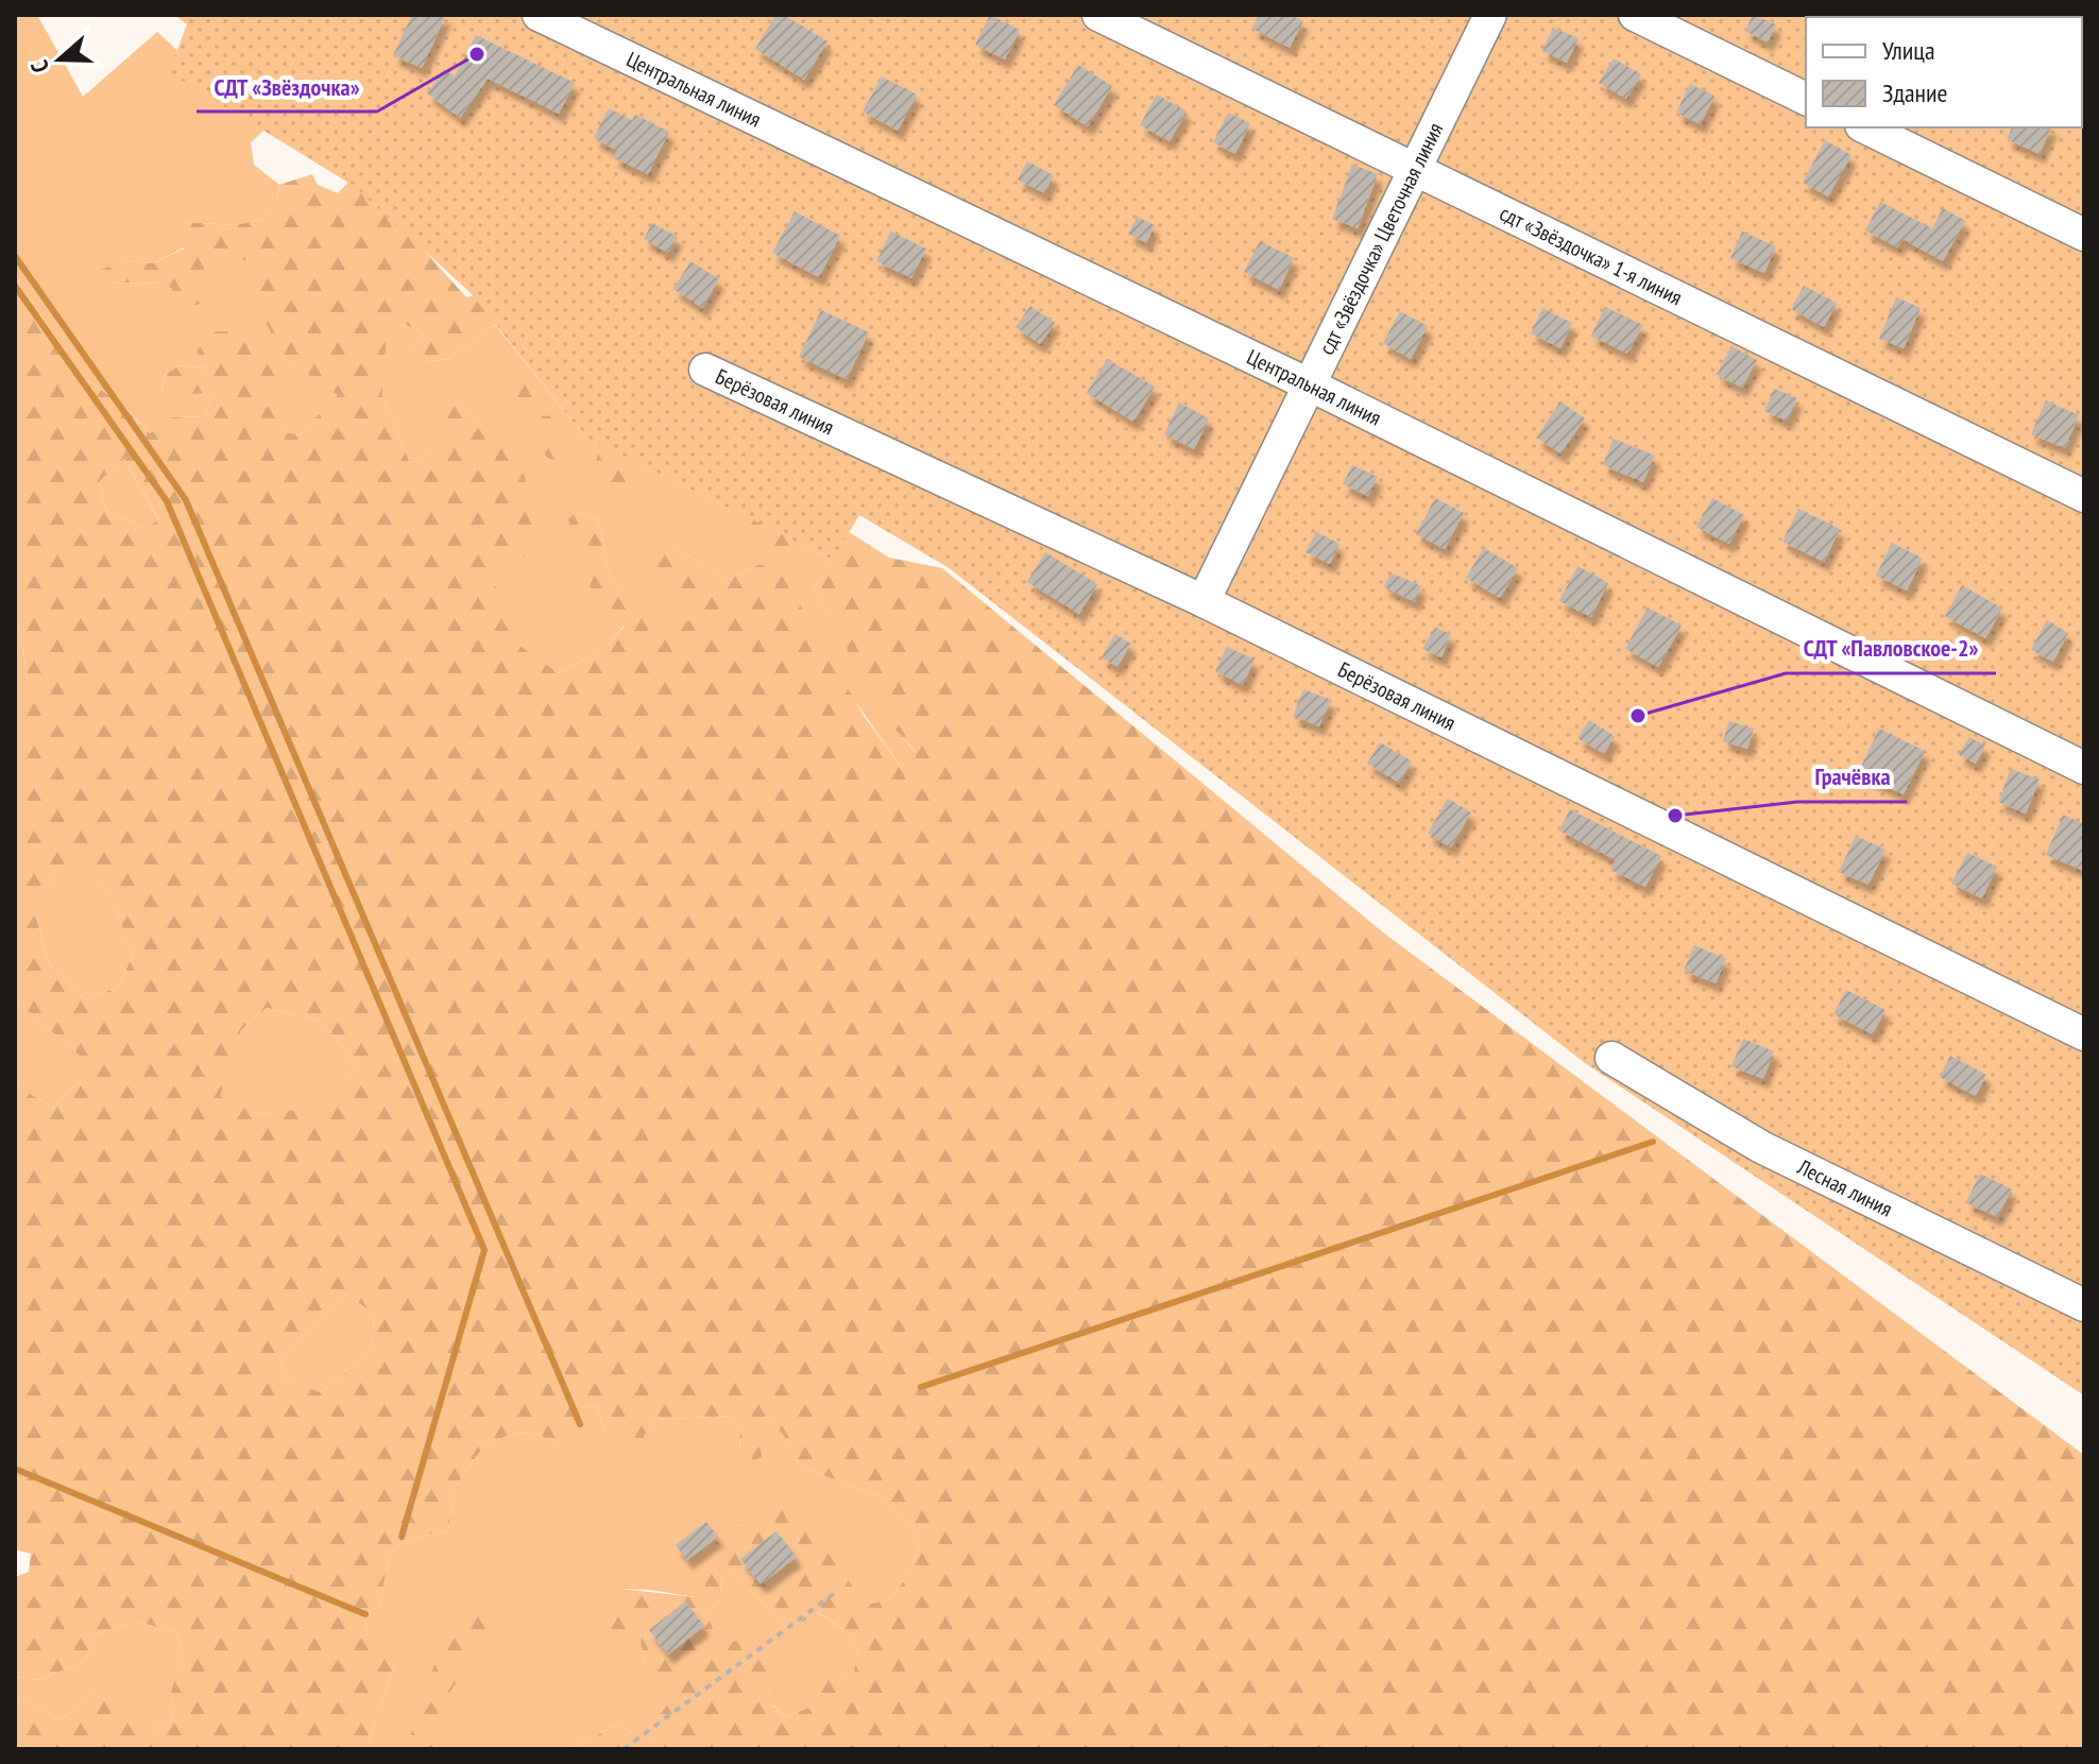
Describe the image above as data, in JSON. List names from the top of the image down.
{
  "streets": {
    "street": [
      "Центральная линия",
      "сдт «Звёздочка» Цветочная линия",
      "сдт «Звёздочка» 1-я линия",
      "Берёзовая линия",
      "Лесная линия"
    ]
  },
  "crossings": [
    ["Центральная линия", "сдт «Звёздочка» Цветочная линия"],
    ["сдт «Звёздочка» Цветочная линия", "сдт «Звёздочка» 1-я линия"],
    ["сдт «Звёздочка» Цветочная линия", "Берёзовая линия"]
  ],
  "places": ["СДТ «Звёздочка»", "СДТ «Павловское-2»", "Грачёвка"],
  "legend": ["Улица", "Здание"],
  "north": "left"
}
